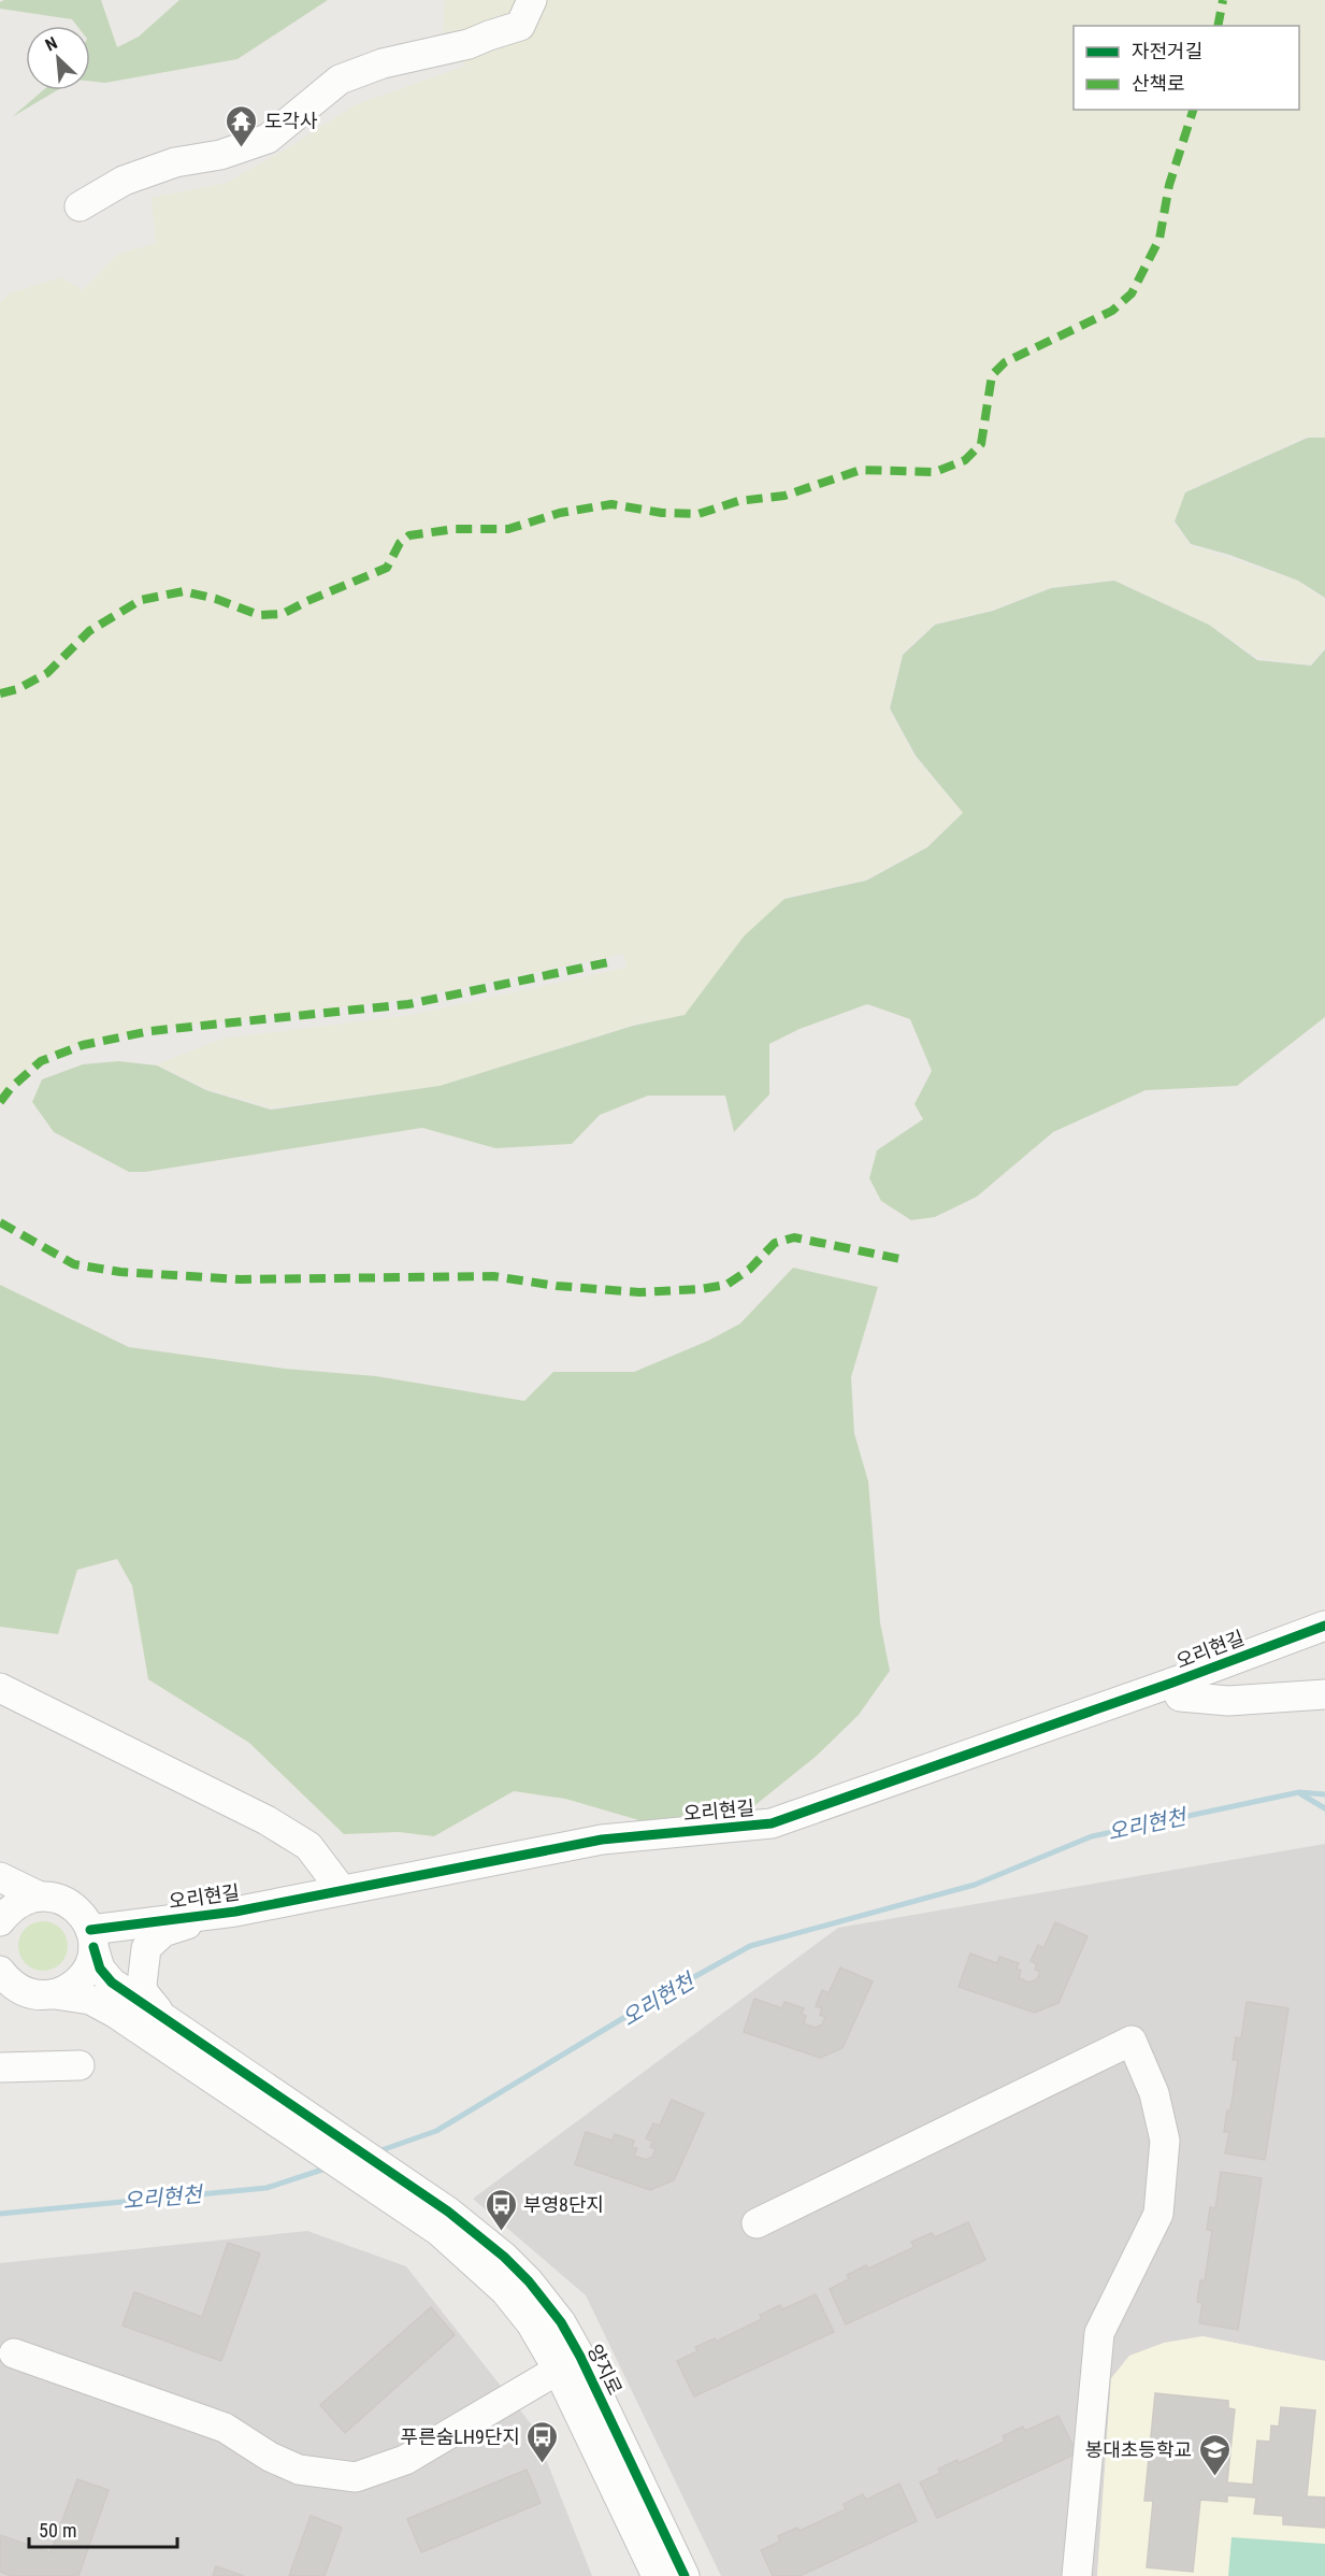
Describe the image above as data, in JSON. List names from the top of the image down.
{
  "streets": {
    "street": ["오리현길", "양지로"]
  },
  "water": ["오리현천"],
  "places": {
    "temple": ["도각사"],
    "bus stop": ["부영8단지", "푸른숨LH9단지"],
    "school or university": ["봉대초등학교"]
  },
  "legend": ["자전거길", "산책로"],
  "scale_bar": "50 m",
  "north": "top left"
}
